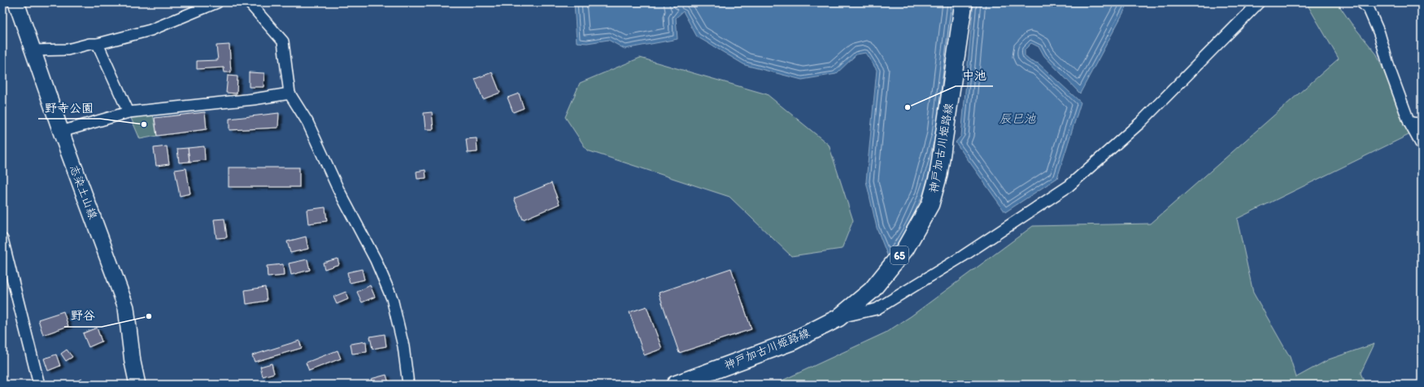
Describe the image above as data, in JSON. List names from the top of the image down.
{
  "streets": {
    "main road": ["神戸加古川姫路線", "志染土山線", "65"]
  },
  "water": ["辰巳池"],
  "places": ["中池", "野寺公園", "野谷"]
}
